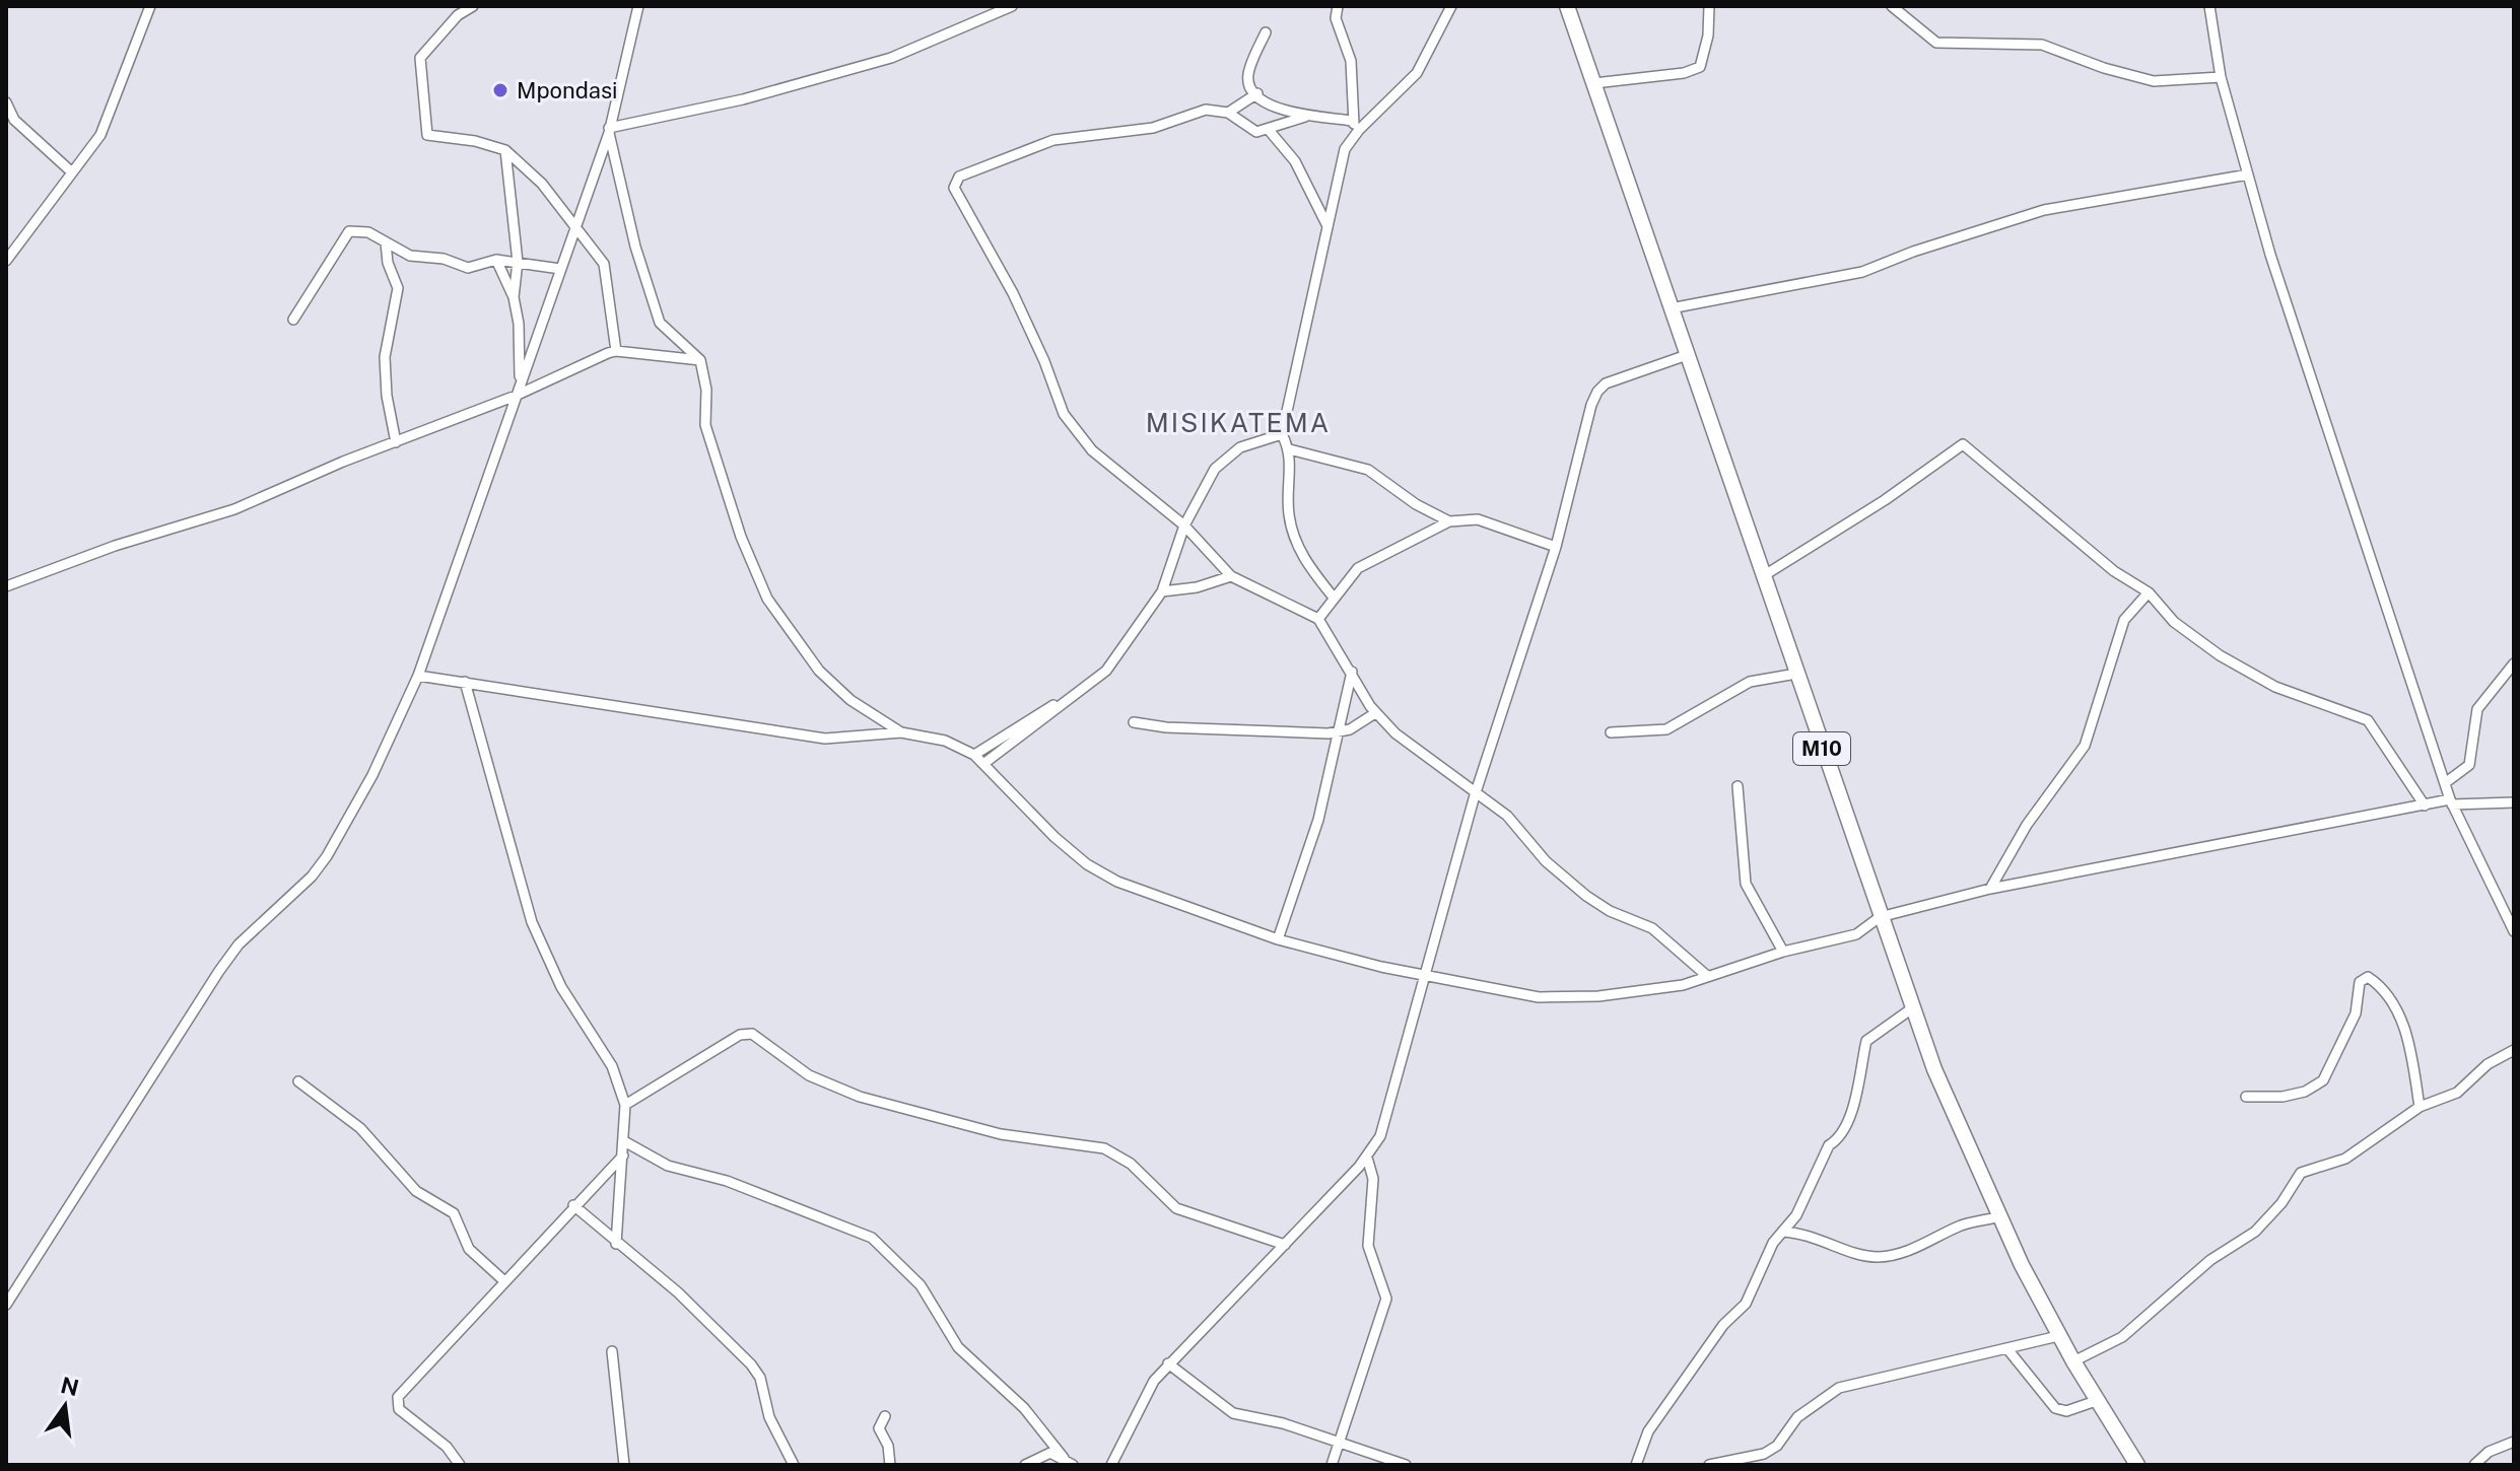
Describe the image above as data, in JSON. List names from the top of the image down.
{
  "streets": {
    "highway": ["M10"]
  },
  "districts": ["MISIKATEMA"],
  "places": ["Mpondasi"],
  "north": "top"
}
